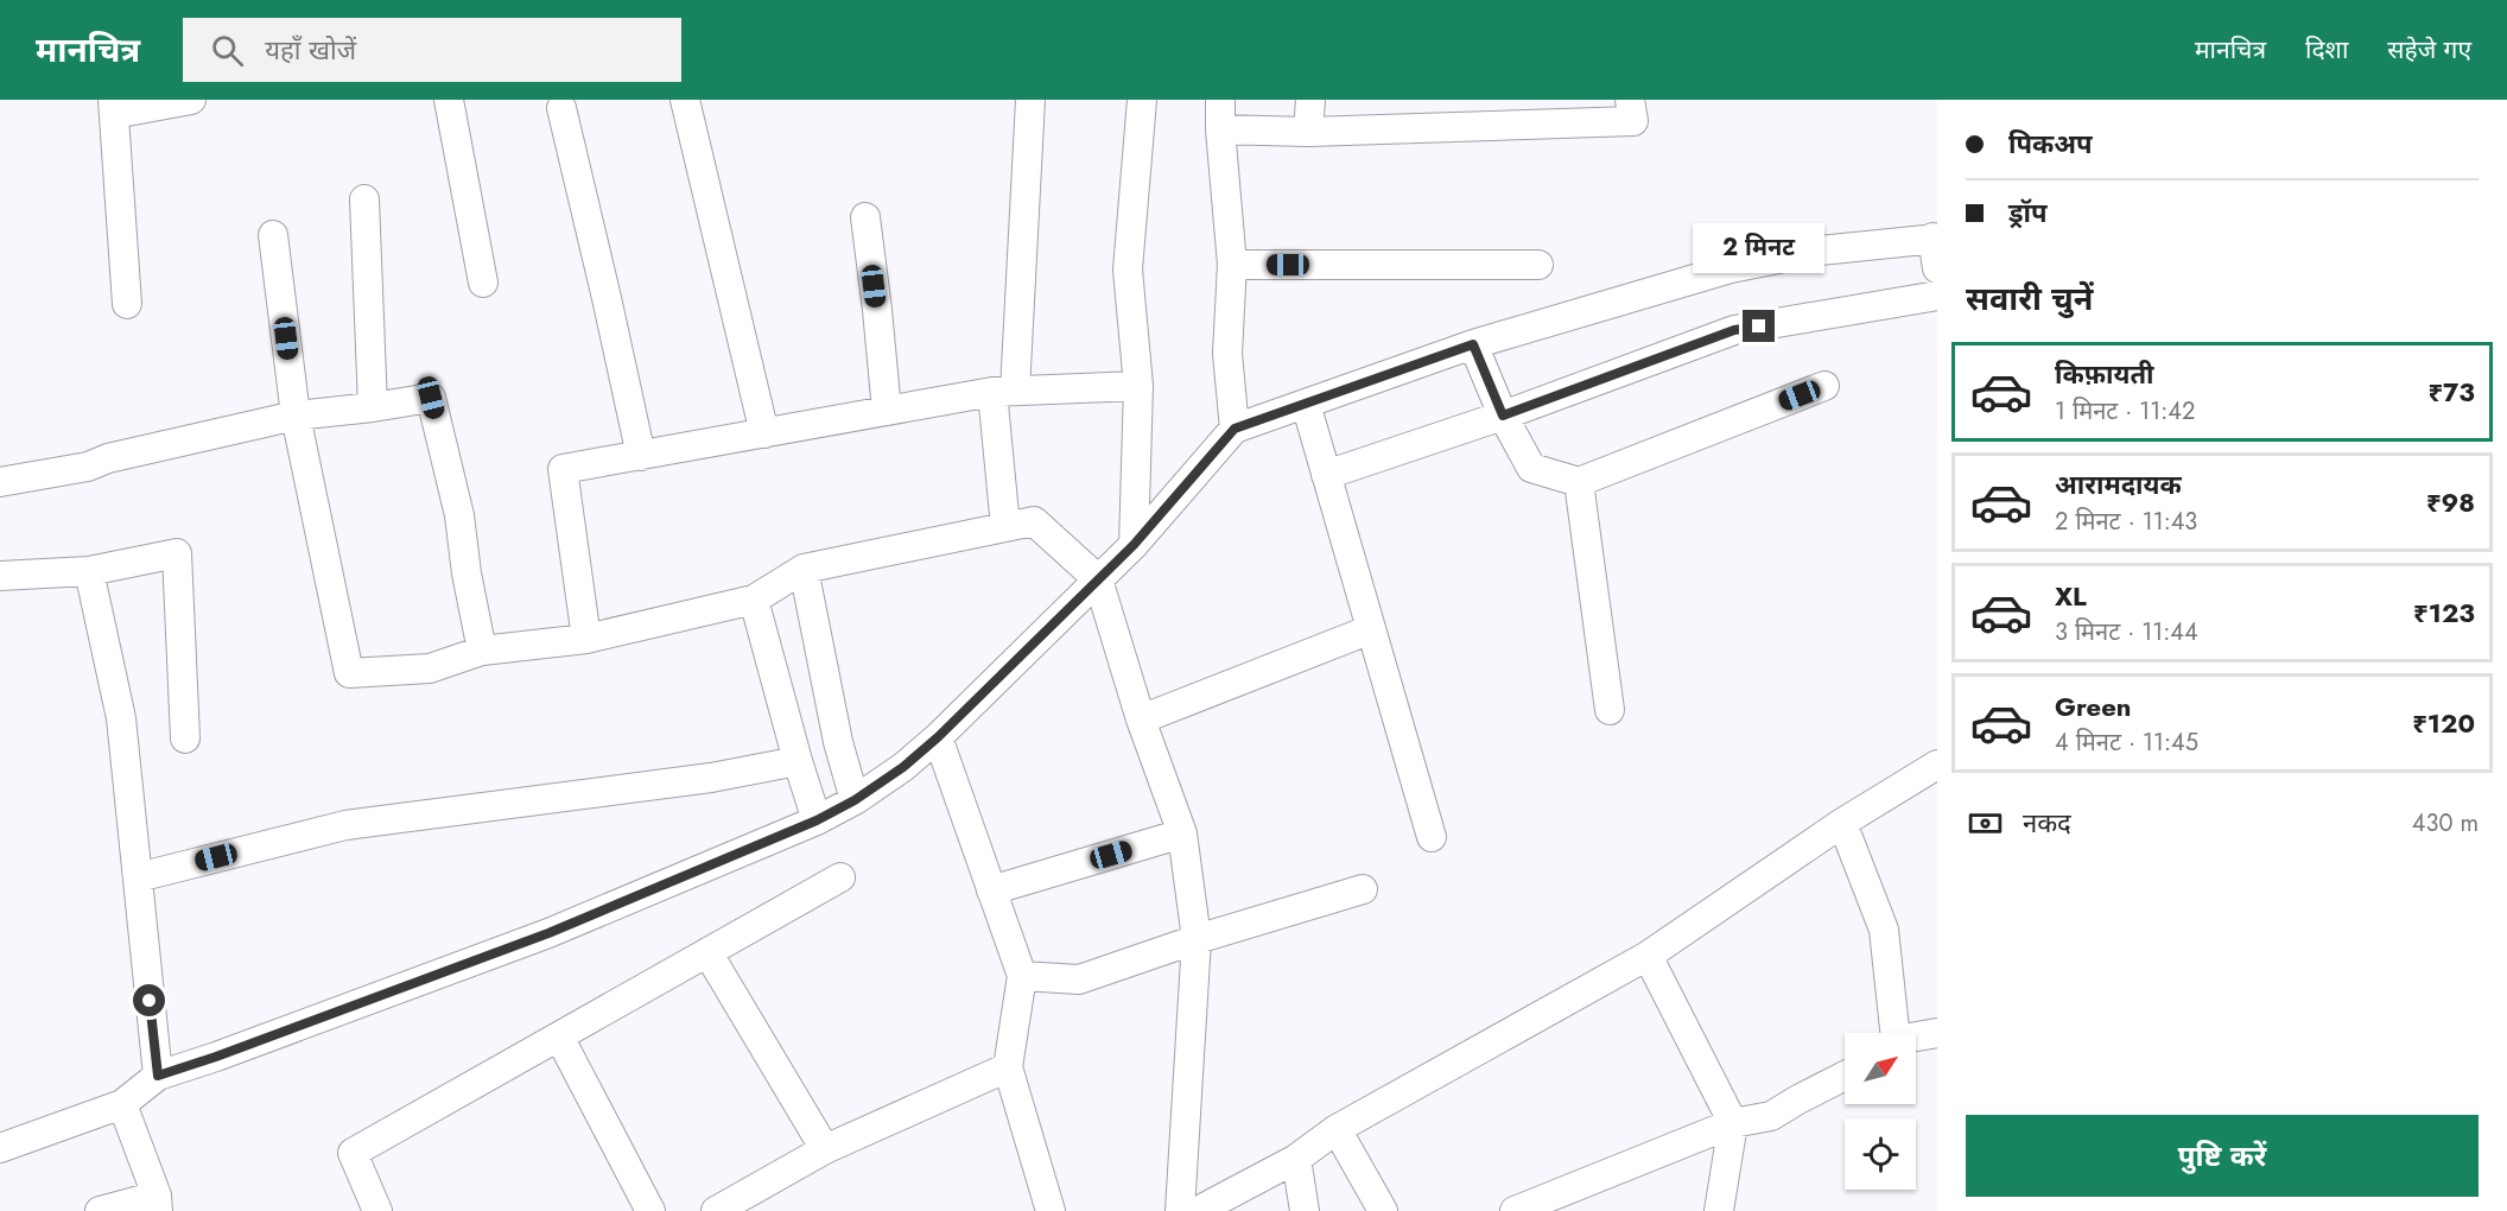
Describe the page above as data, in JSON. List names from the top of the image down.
{
  "north": "top right",
  "page": {
    "header": "मानचित्र",
    "search": "यहाँ खोजें",
    "nav": ["मानचित्र", "दिशा", "सहेजे गए"],
    "banner": ["पिकअप", "ड्रॉप"],
    "bubble": "2 मिनट",
    "heading": "सवारी चुनें",
    "list": [
      {
        "name": "किफ़ायती",
        "note": "1 मिनट · 11:42",
        "value": "₹73"
      },
      {
        "name": "आरामदायक",
        "note": "2 मिनट · 11:43",
        "value": "₹98"
      },
      {
        "name": "XL",
        "note": "3 मिनट · 11:44",
        "value": "₹123"
      },
      {
        "name": "Green",
        "note": "4 मिनट · 11:45",
        "value": "₹120"
      }
    ],
    "pay": ["नकद", "430 m"],
    "buttons": "पुष्टि करें"
  }
}
